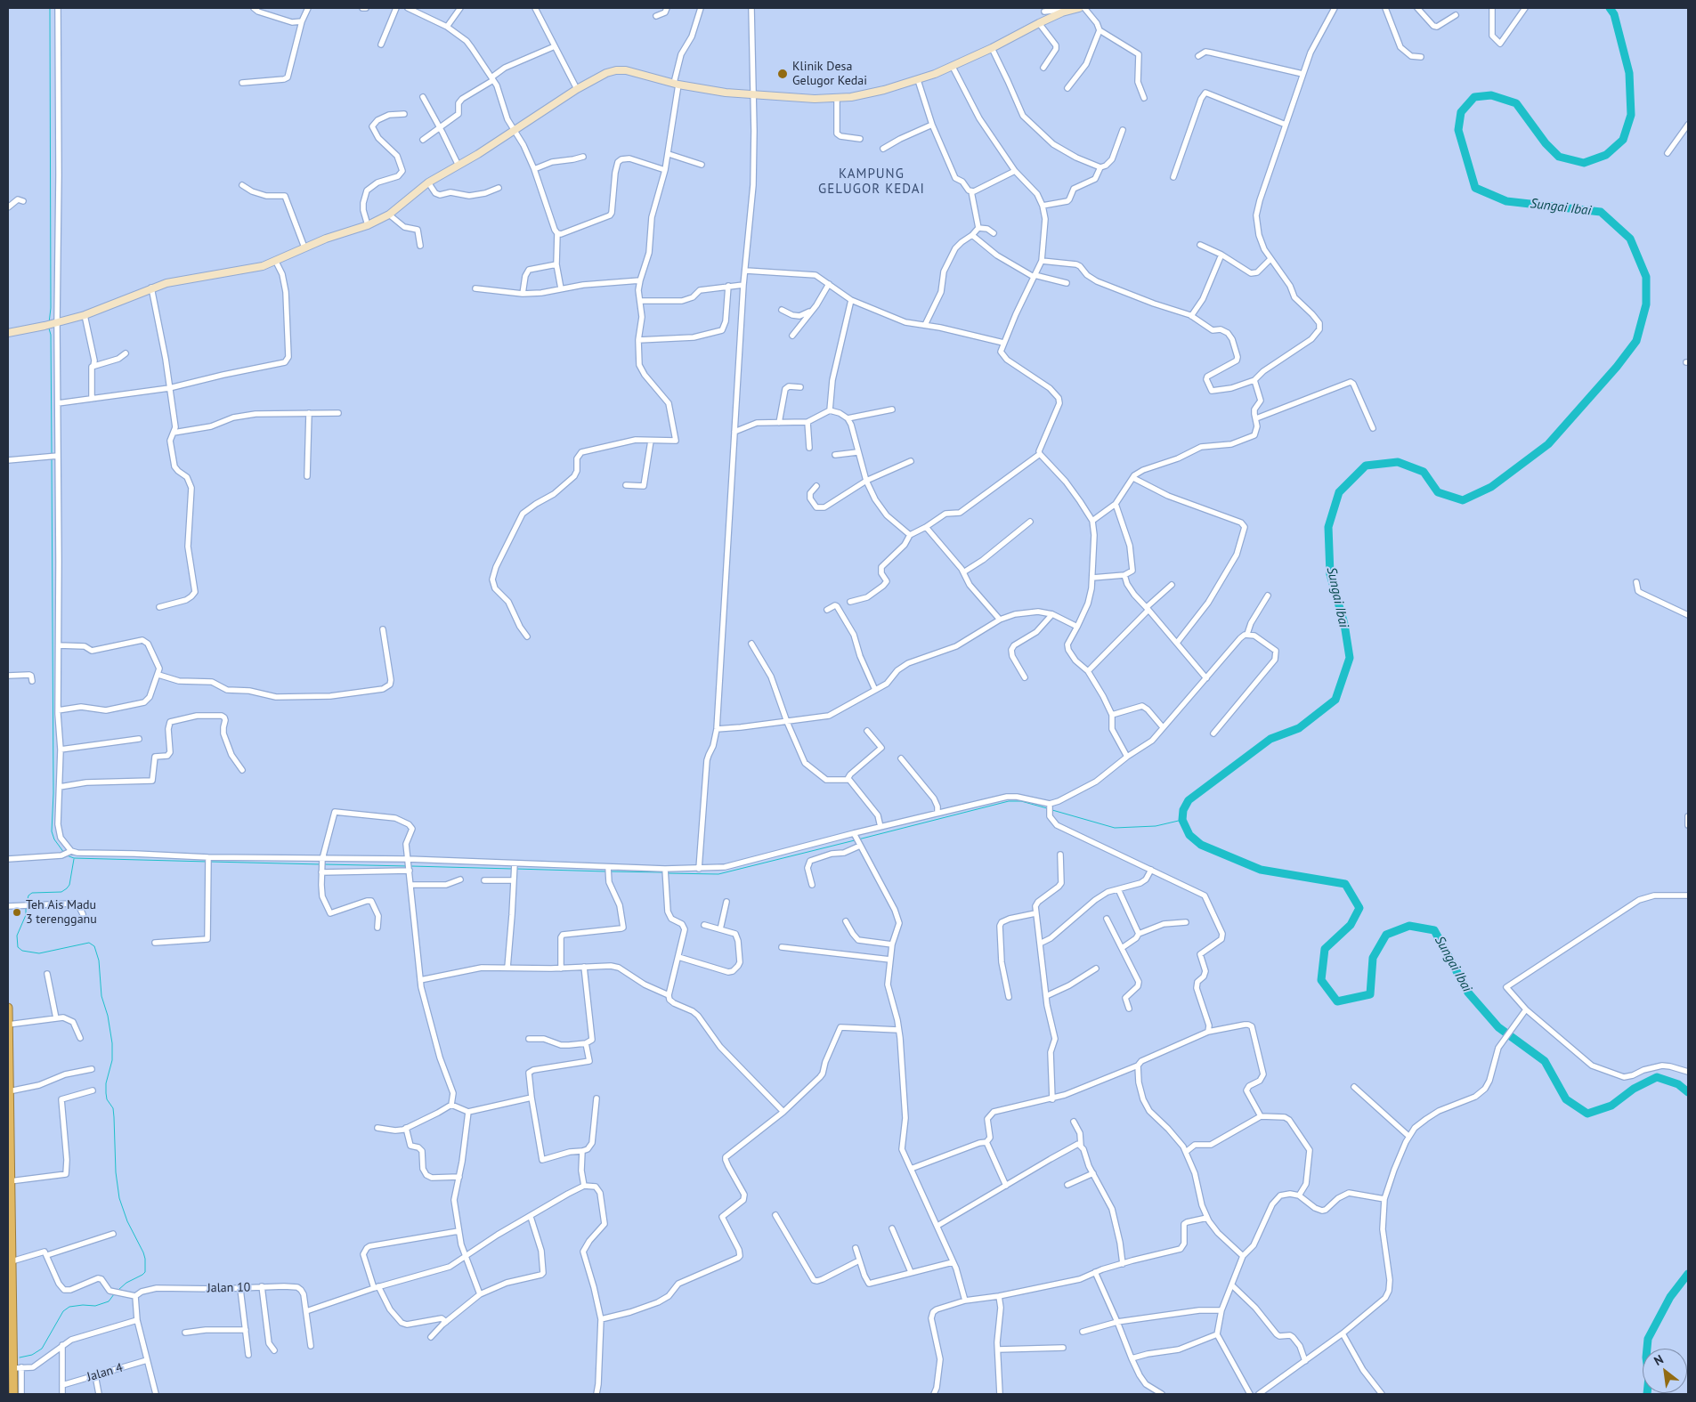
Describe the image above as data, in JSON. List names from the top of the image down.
{
  "streets": {
    "street": ["Jalan 10", "Jalan 4"]
  },
  "districts": ["KAMPUNG GELUGOR KEDAI"],
  "water": ["Sungai Ibai"],
  "places": ["Klinik Desa Gelugor Kedai", "Teh Ais Madu 3 terengganu"],
  "north": "top left"
}
